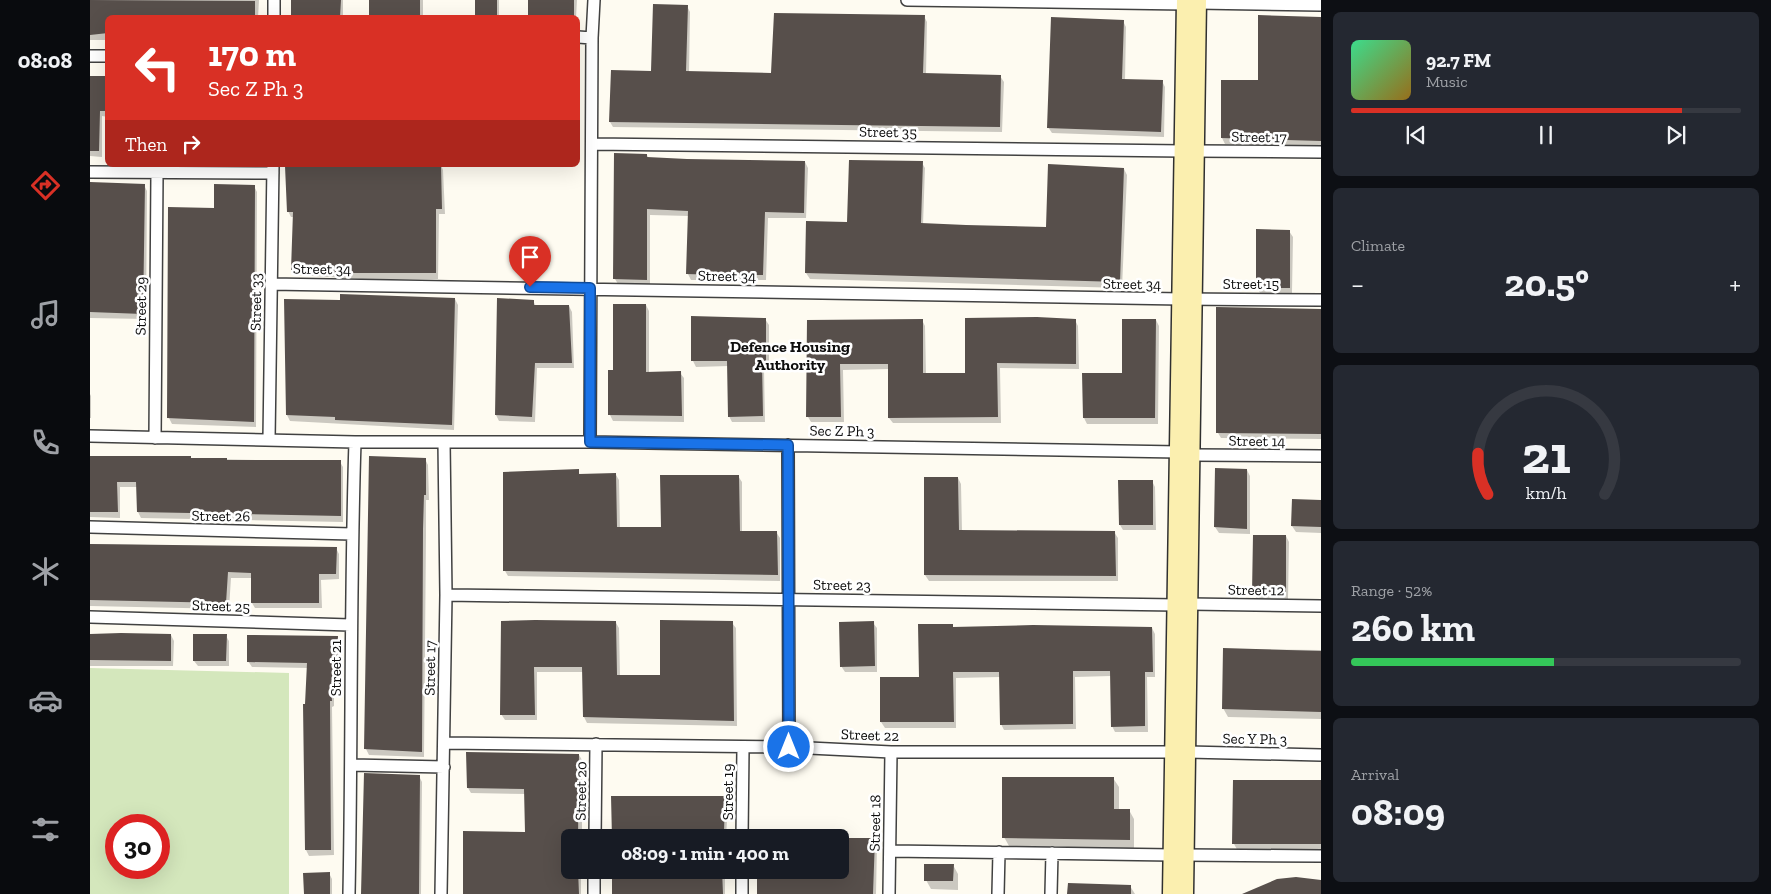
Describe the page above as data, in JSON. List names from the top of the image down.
{
  "streets": {
    "street": [
      "Street 35",
      "Street 17",
      "Street 34",
      "Street 15",
      "Street 33",
      "Street 29",
      "Sec Z Ph 3",
      "Street 14",
      "Street 26",
      "Street 23",
      "Street 12",
      "Street 25",
      "Street 21",
      "Street 22",
      "Sec Y Ph 3",
      "Street 20",
      "Street 19",
      "Street 18"
    ]
  },
  "crossings": [
    ["Street 35", "Street 17"],
    ["Street 17", "Sec Z Ph 3"],
    ["Street 17", "Street 23"],
    ["Street 17", "Street 22"],
    ["Street 34", "Street 15"],
    ["Street 34", "Street 33"],
    ["Street 33", "Sec Z Ph 3"],
    ["Street 29", "Sec Z Ph 3"],
    ["Sec Z Ph 3", "Street 14"],
    ["Sec Z Ph 3", "Street 21"],
    ["Street 26", "Street 21"],
    ["Street 23", "Street 12"],
    ["Street 25", "Street 21"],
    ["Street 22", "Sec Y Ph 3"],
    ["Street 22", "Street 20"],
    ["Street 22", "Street 19"],
    ["Street 22", "Street 18"]
  ],
  "districts": ["Defence Housing Authority"],
  "page": {
    "tabs": "08:08",
    "turn": ["170 m", "Sec Z Ph 3"],
    "song": ["92.7 FM", "Music"],
    "then": "Then",
    "tile": [
      "Climate",
      ["Range · 52%", "260 km"],
      ["Arrival", "08:09"]
    ],
    "heat": ["−", "20.5°", "+"],
    "limit": "30",
    "trip": "08:09 · 1 min · 400 m",
    "gauge": ["21", "km/h"]
  }
}
